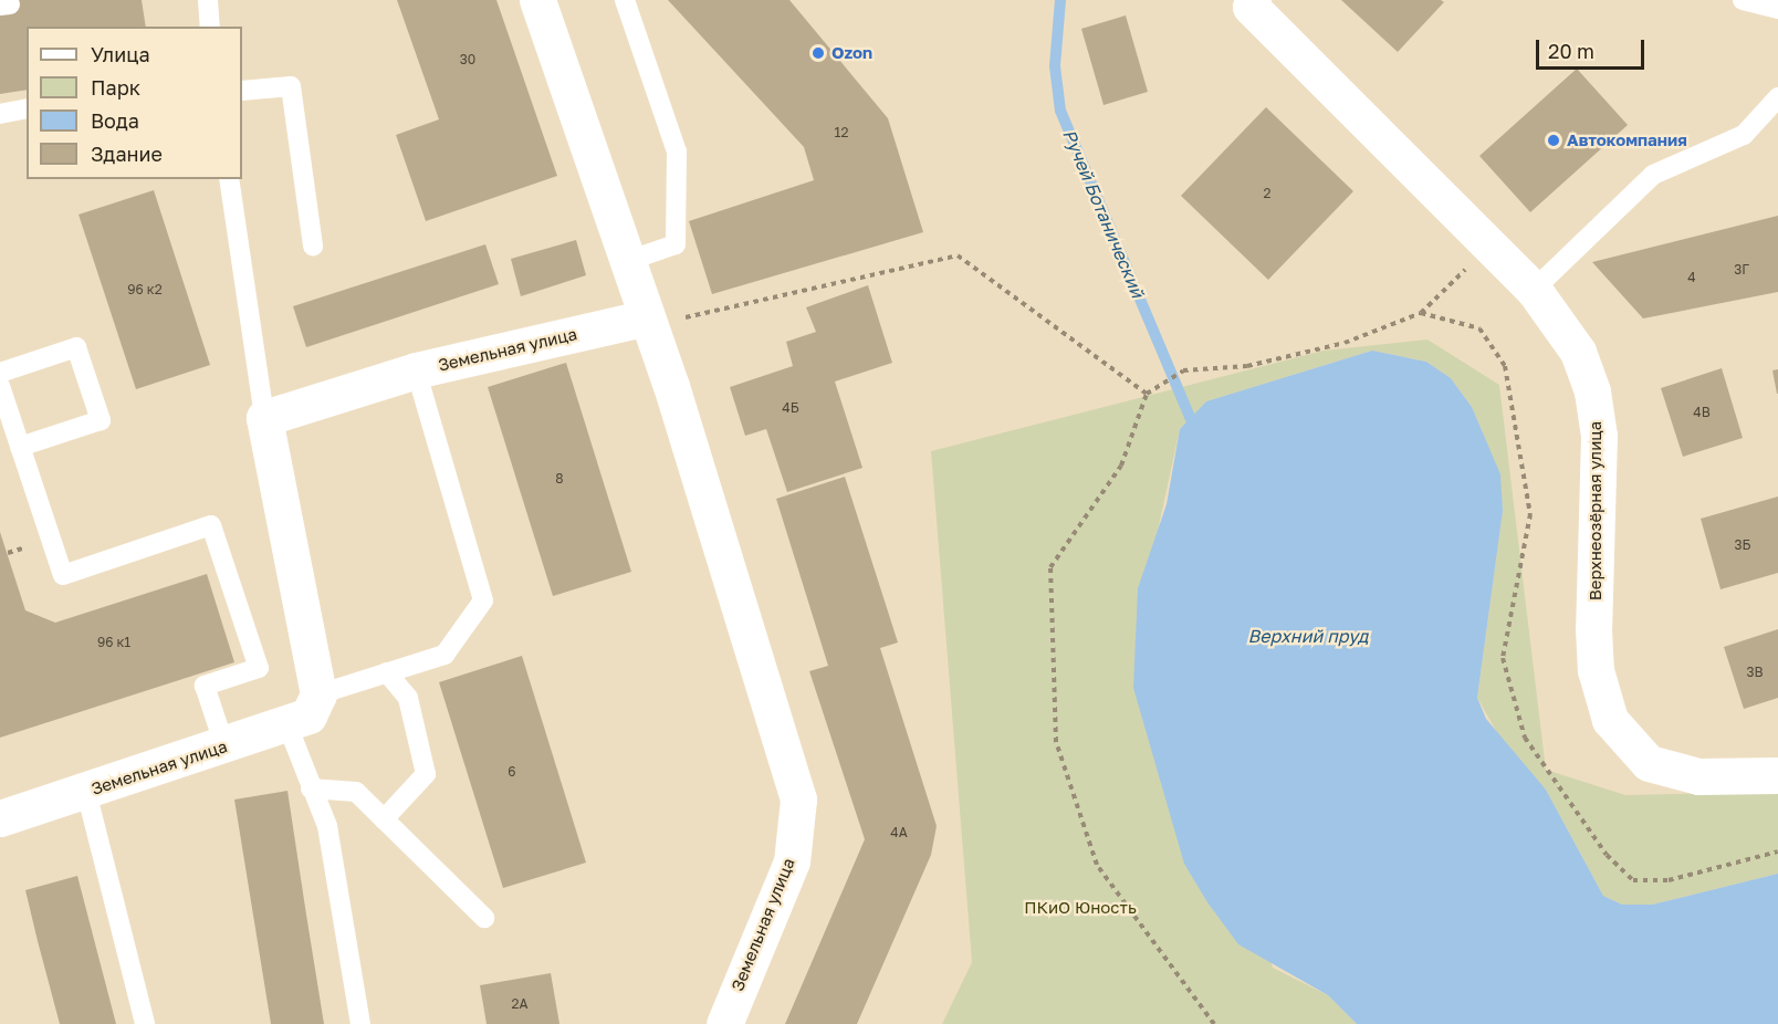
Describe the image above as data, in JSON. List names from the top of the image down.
{
  "streets": {
    "street": ["Земельная улица", "Верхнеозёрная улица"]
  },
  "water": ["Ручей Ботанический", "Верхний пруд"],
  "parks": ["ПКиО Юность"],
  "places": ["Ozon", "Автокомпания"],
  "house_numbers": [
    "30",
    "12",
    "2",
    "3Г",
    "4",
    "96 к2",
    "4Б",
    "4В",
    "8",
    "3Б",
    "96 к1",
    "3В",
    "6",
    "4А",
    "2А"
  ],
  "legend": [
    "Улица",
    "Парк",
    "Вода",
    "Здание"
  ],
  "scale_bar": "20 m"
}
